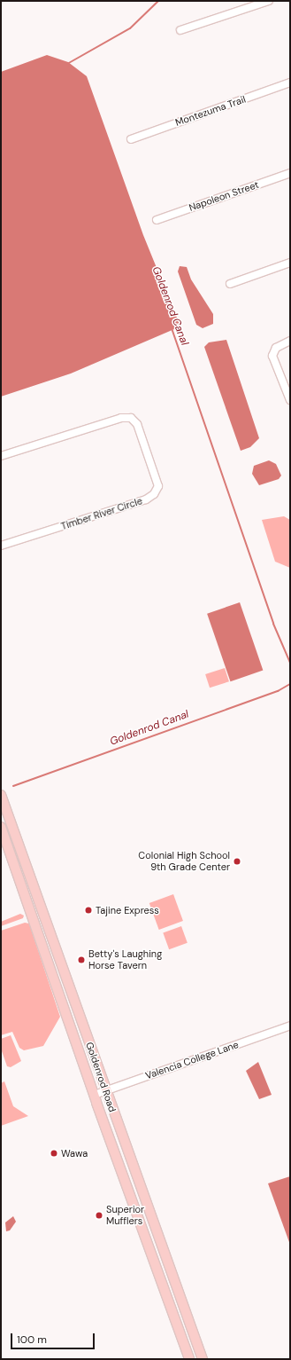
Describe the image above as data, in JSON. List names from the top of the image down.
{
  "streets": {
    "main road": ["Goldenrod Road"],
    "street": [
      "Montezuma Trail",
      "Napoleon Street",
      "Timber River Circle",
      "Valencia College Lane"
    ]
  },
  "crossings": [
    ["Valencia College Lane", "Goldenrod Road"]
  ],
  "water": ["Goldenrod Canal"],
  "places": [
    "Colonial High School 9th Grade Center",
    "Tajine Express",
    "Betty's Laughing Horse Tavern",
    "Wawa",
    "Superior Mufflers"
  ],
  "scale_bar": "100 m"
}
